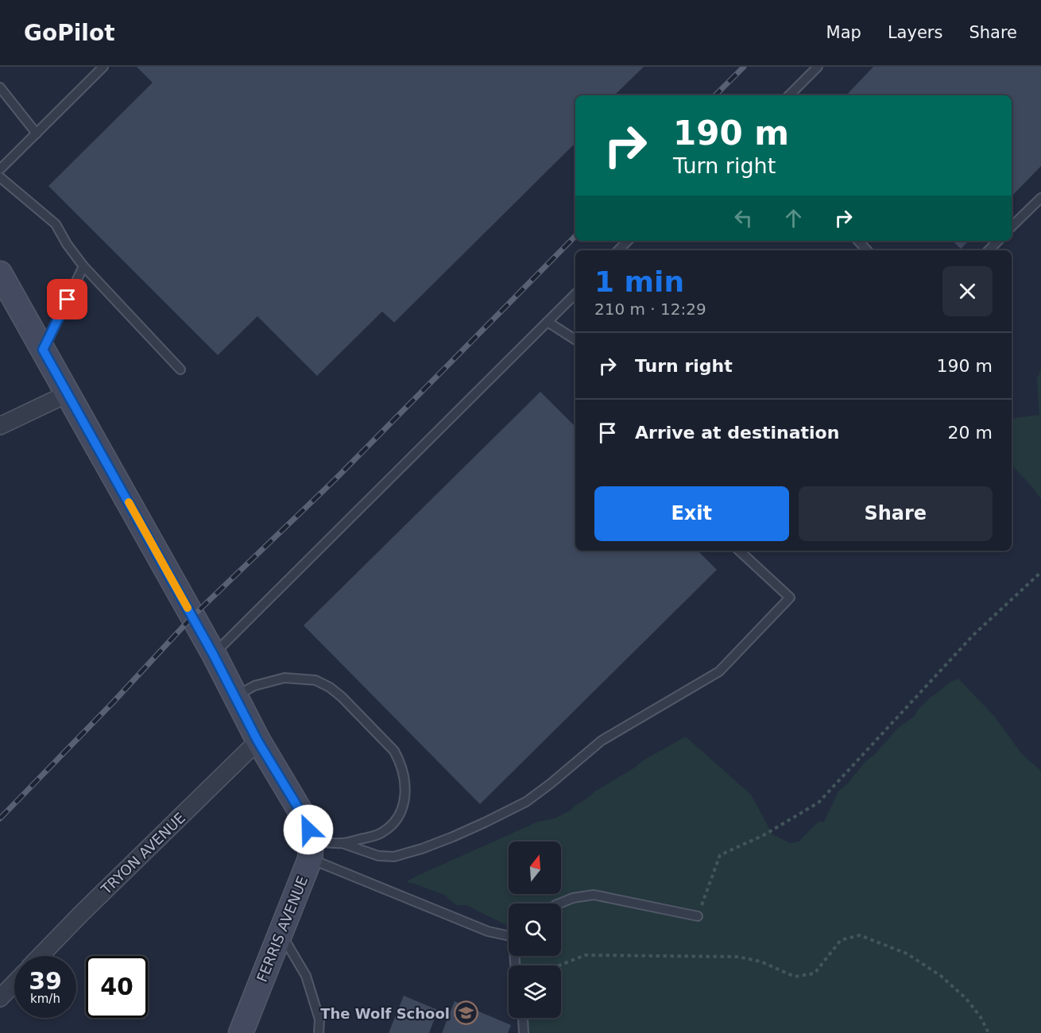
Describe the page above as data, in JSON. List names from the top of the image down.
{
  "streets": {
    "street": ["TRYON AVENUE", "FERRIS AVENUE"]
  },
  "places": {
    "school or university": ["The Wolf School"]
  },
  "north": "top",
  "page": {
    "header": "GoPilot",
    "nav": ["Map", "Layers", "Share"],
    "turn": ["190 m", "Turn right"],
    "heading": ["1 min", "210 m · 12:29"],
    "list": [
      {
        "name": "Turn right",
        "value": "190 m"
      },
      {
        "name": "Arrive at destination",
        "value": "20 m"
      }
    ],
    "buttons": ["Exit", "Share"],
    "speed": "39 km/h",
    "limit": "40"
  }
}
